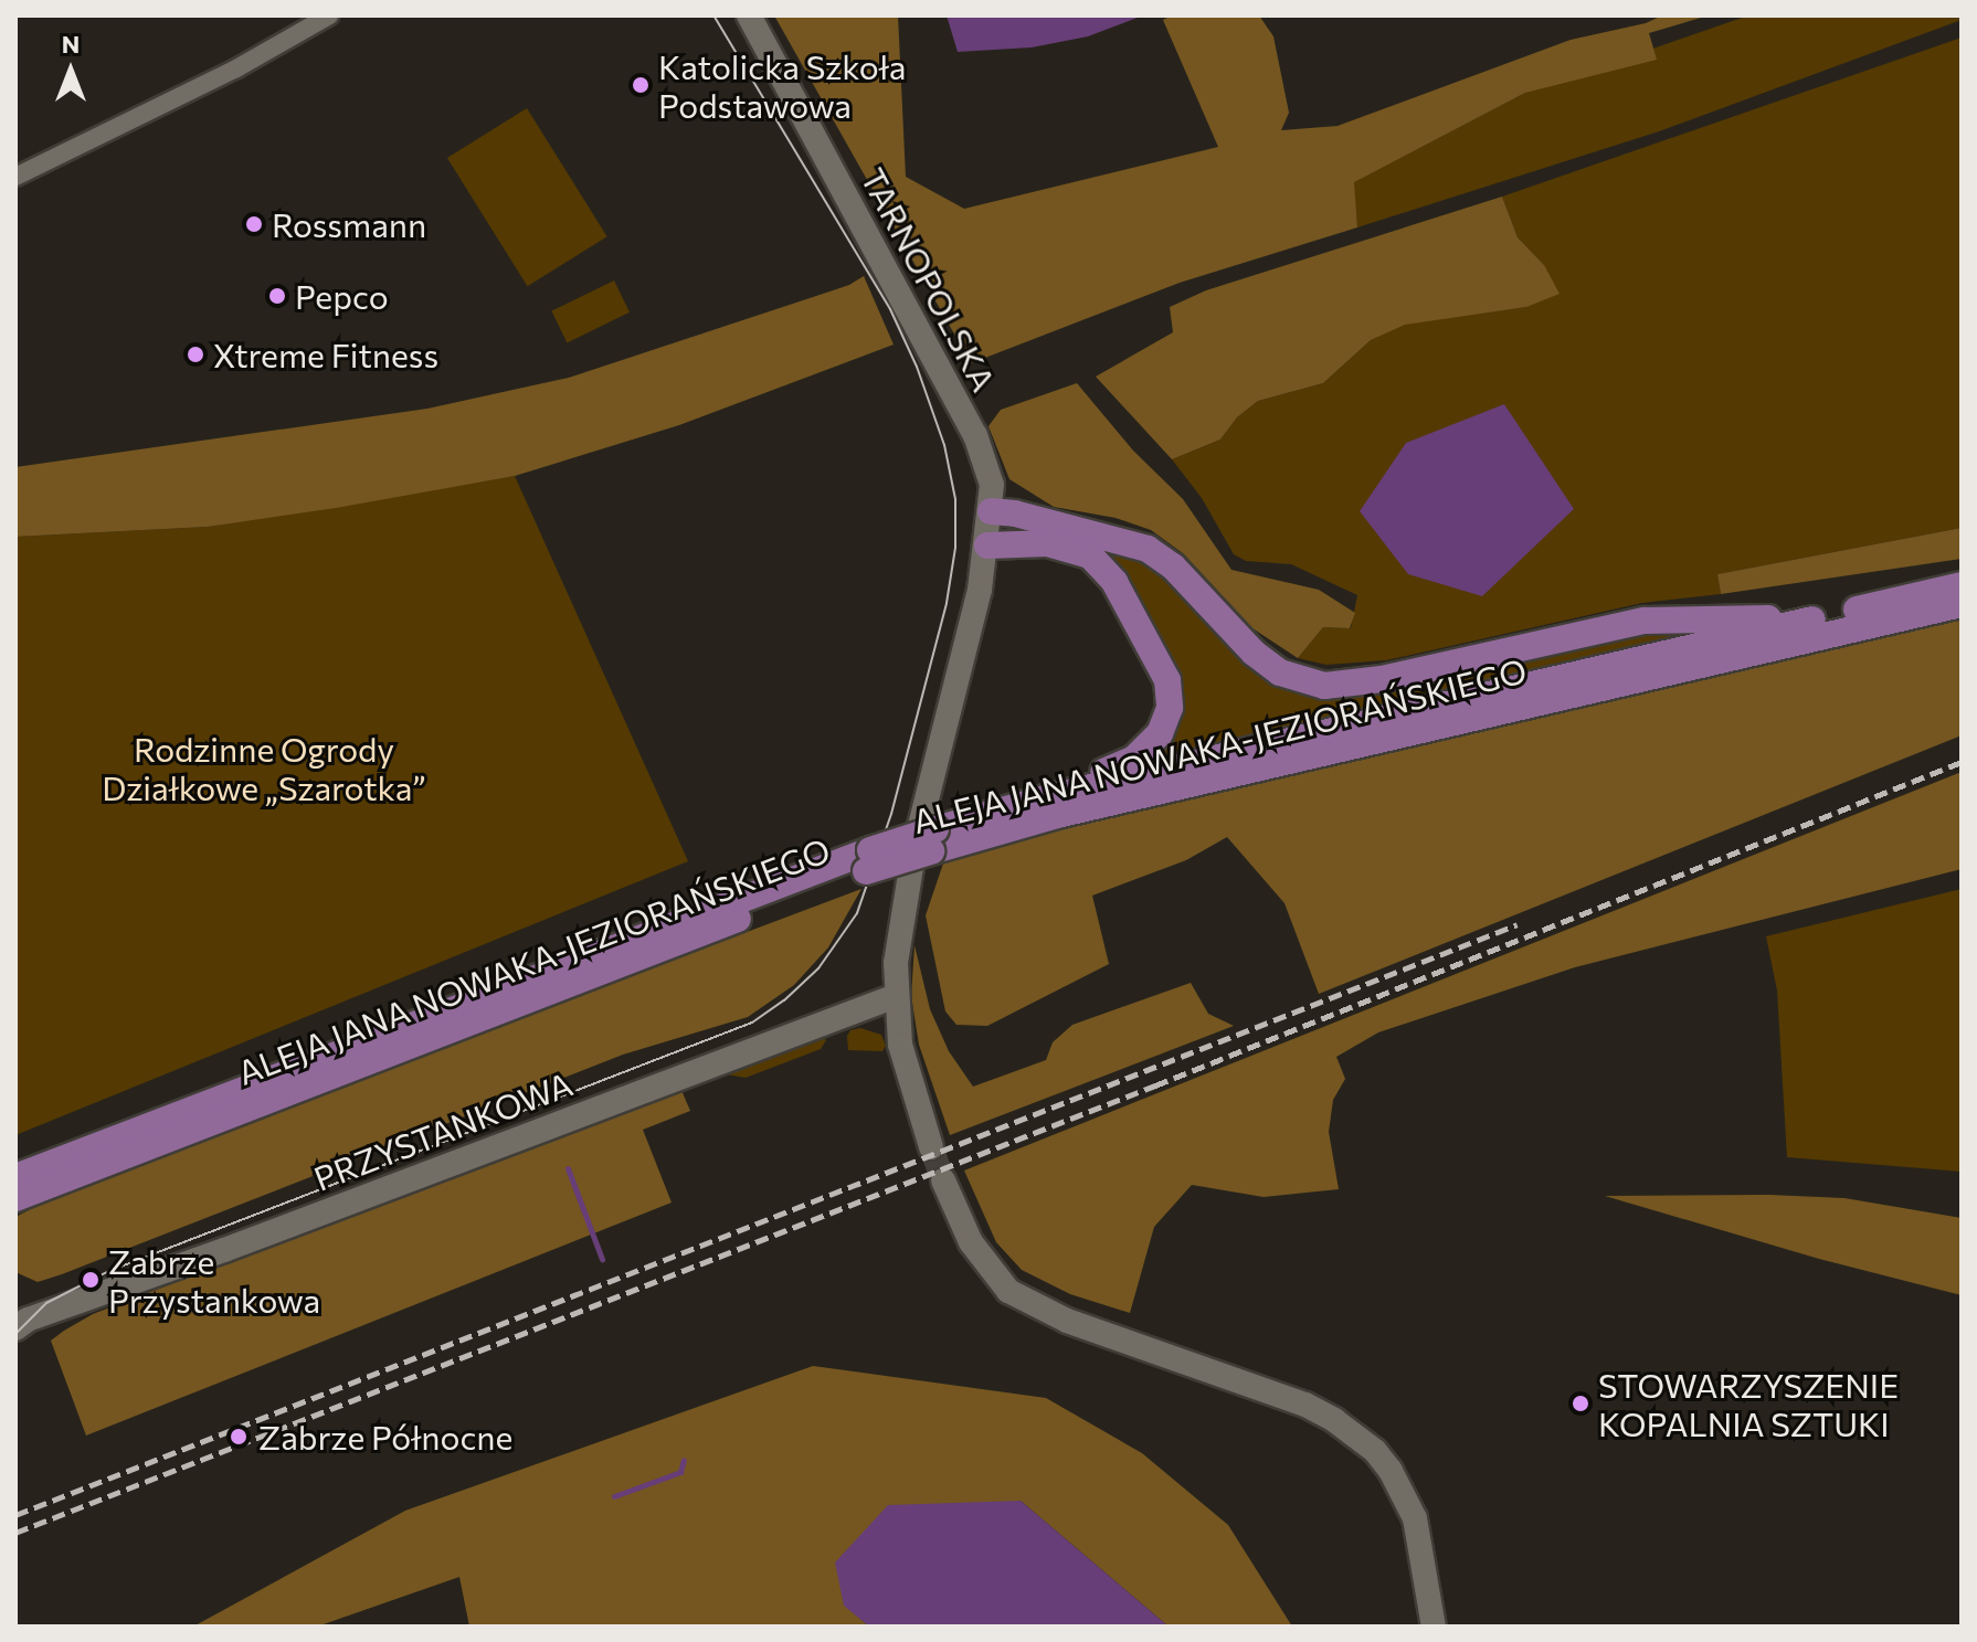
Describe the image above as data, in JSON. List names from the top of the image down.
{
  "streets": {
    "main road": ["TARNOPOLSKA", "ALEJA JANA NOWAKA-JEZIORAŃSKIEGO", "PRZYSTANKOWA"]
  },
  "parks": ["Rodzinne Ogrody Działkowe „Szarotka”"],
  "places": [
    "Katolicka Szkoła Podstawowa",
    "Rossmann",
    "Pepco",
    "Xtreme Fitness",
    "Zabrze Przystankowa",
    "STOWARZYSZENIE KOPALNIA SZTUKI",
    "Zabrze Północne"
  ],
  "north": "top"
}
